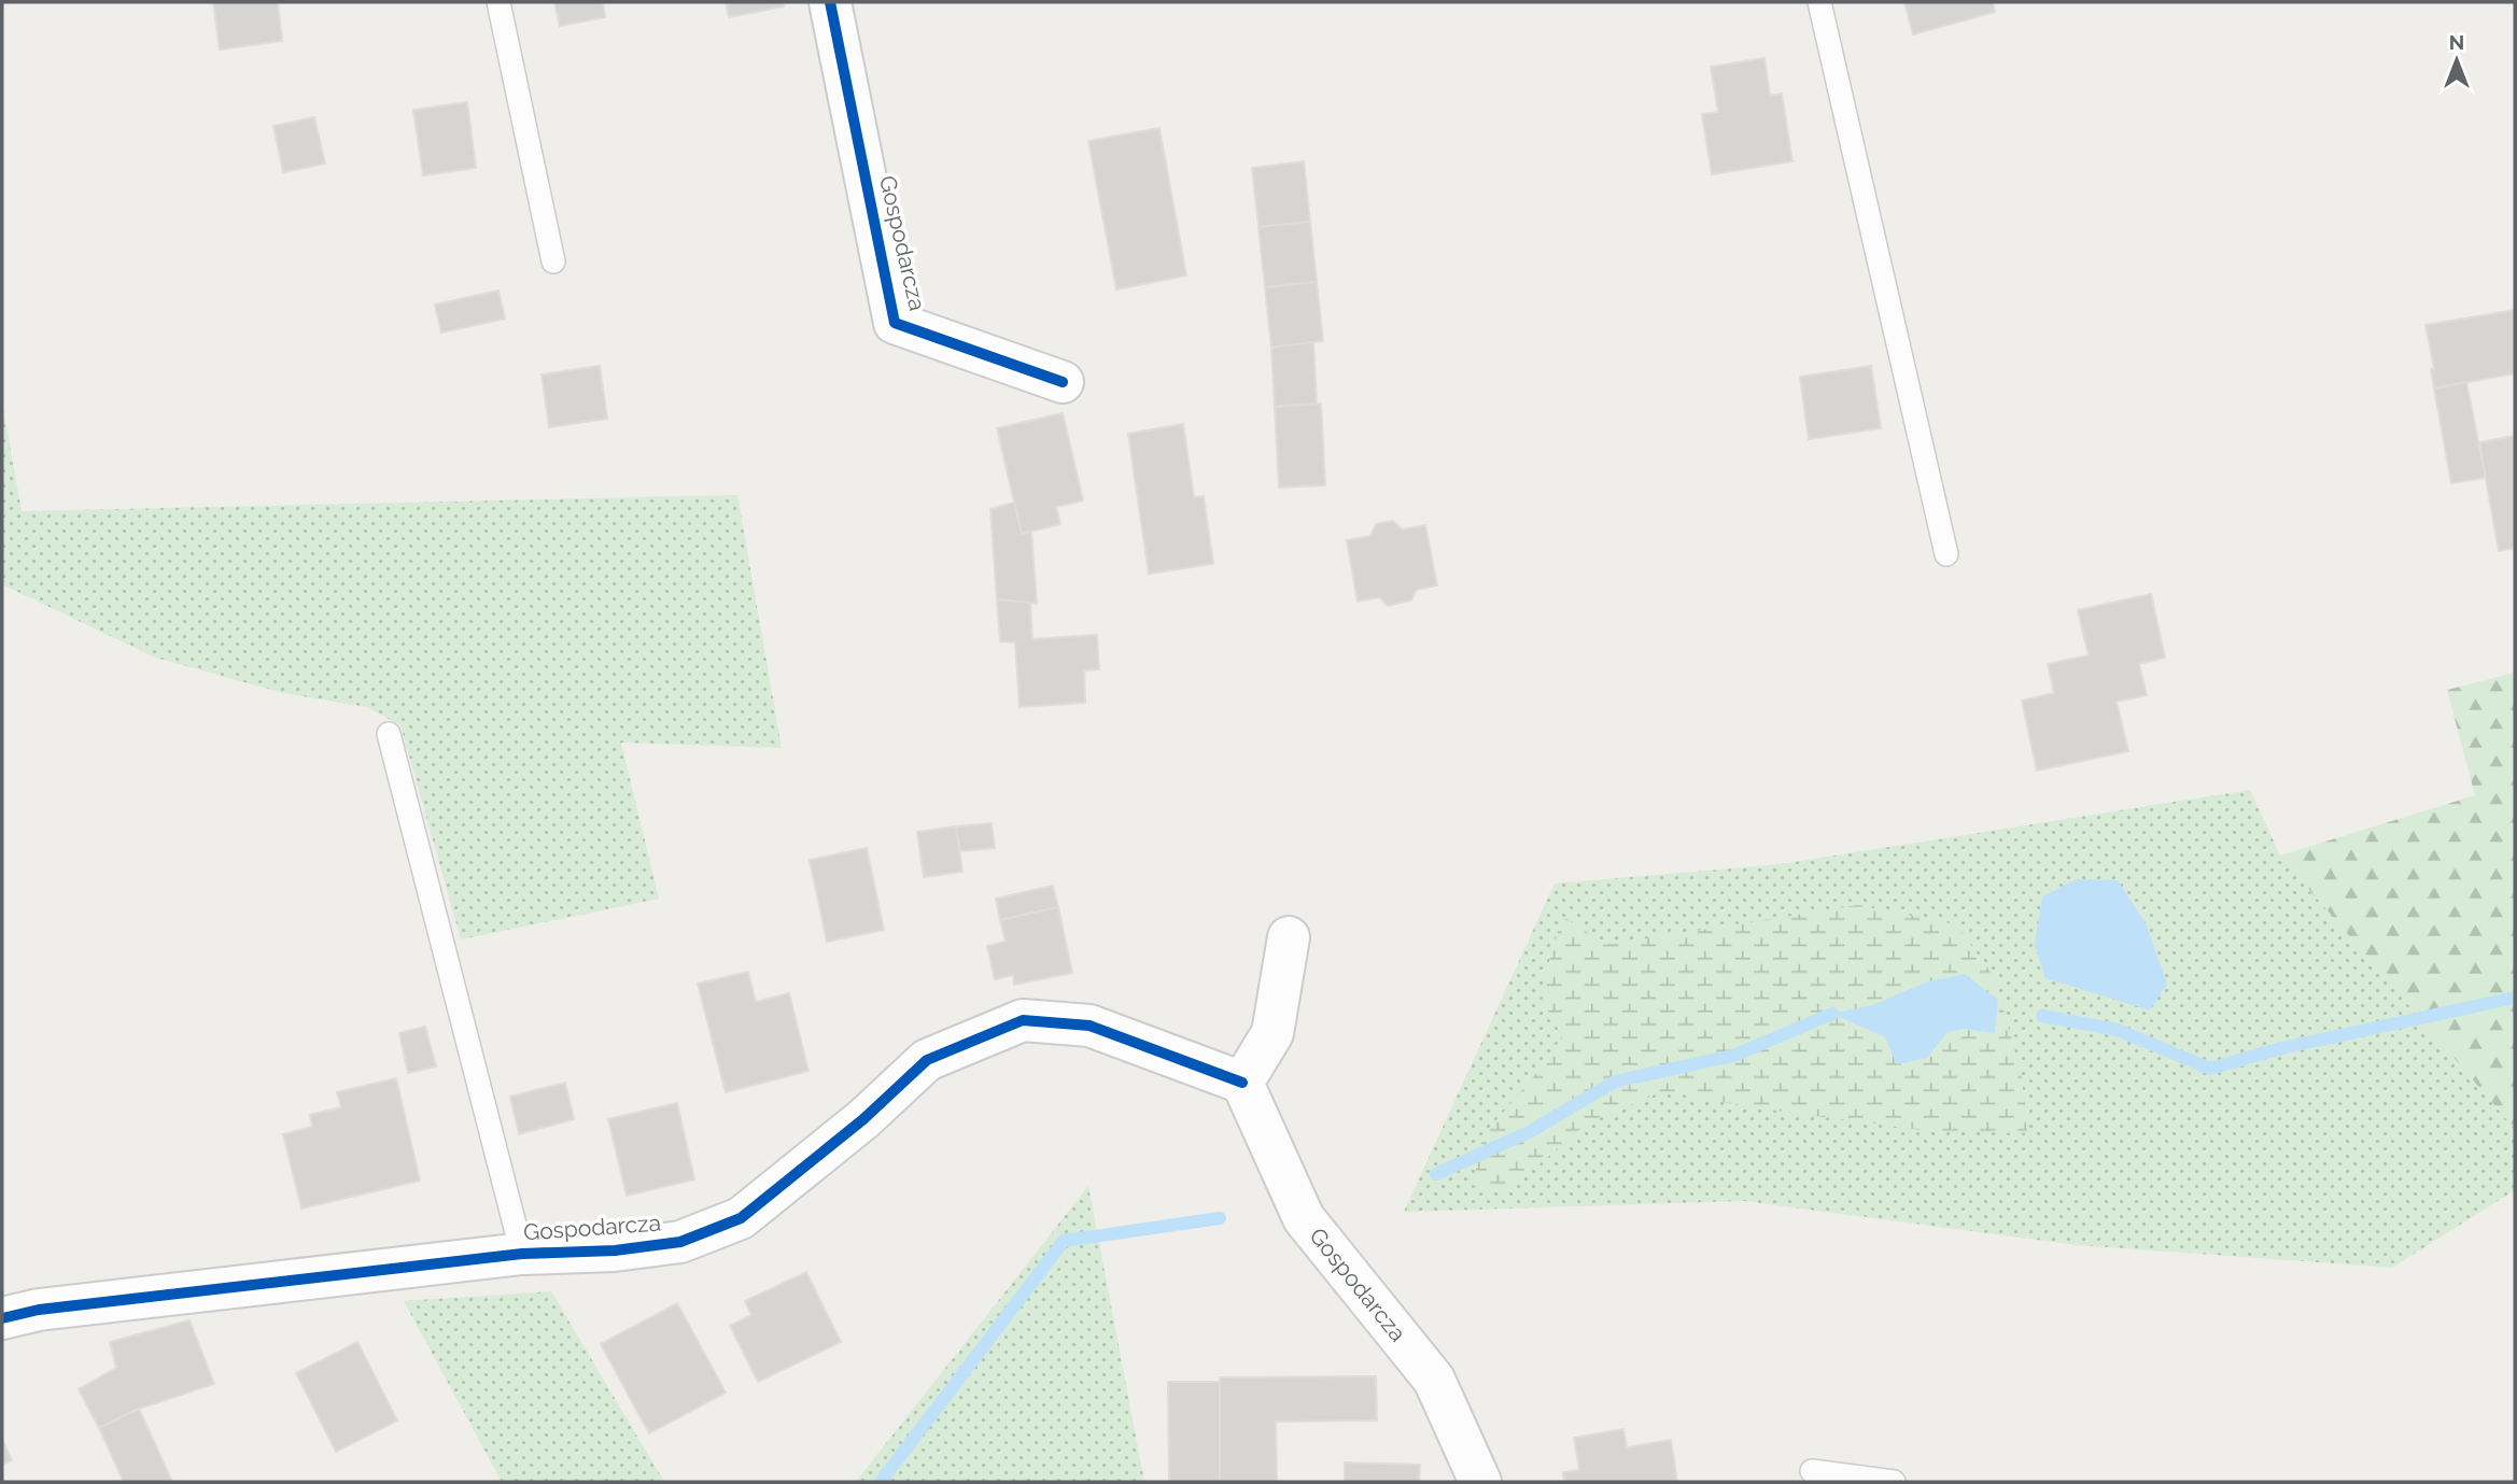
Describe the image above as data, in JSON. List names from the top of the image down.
{
  "streets": {
    "street": ["Gospodarcza"]
  },
  "north": "top"
}
